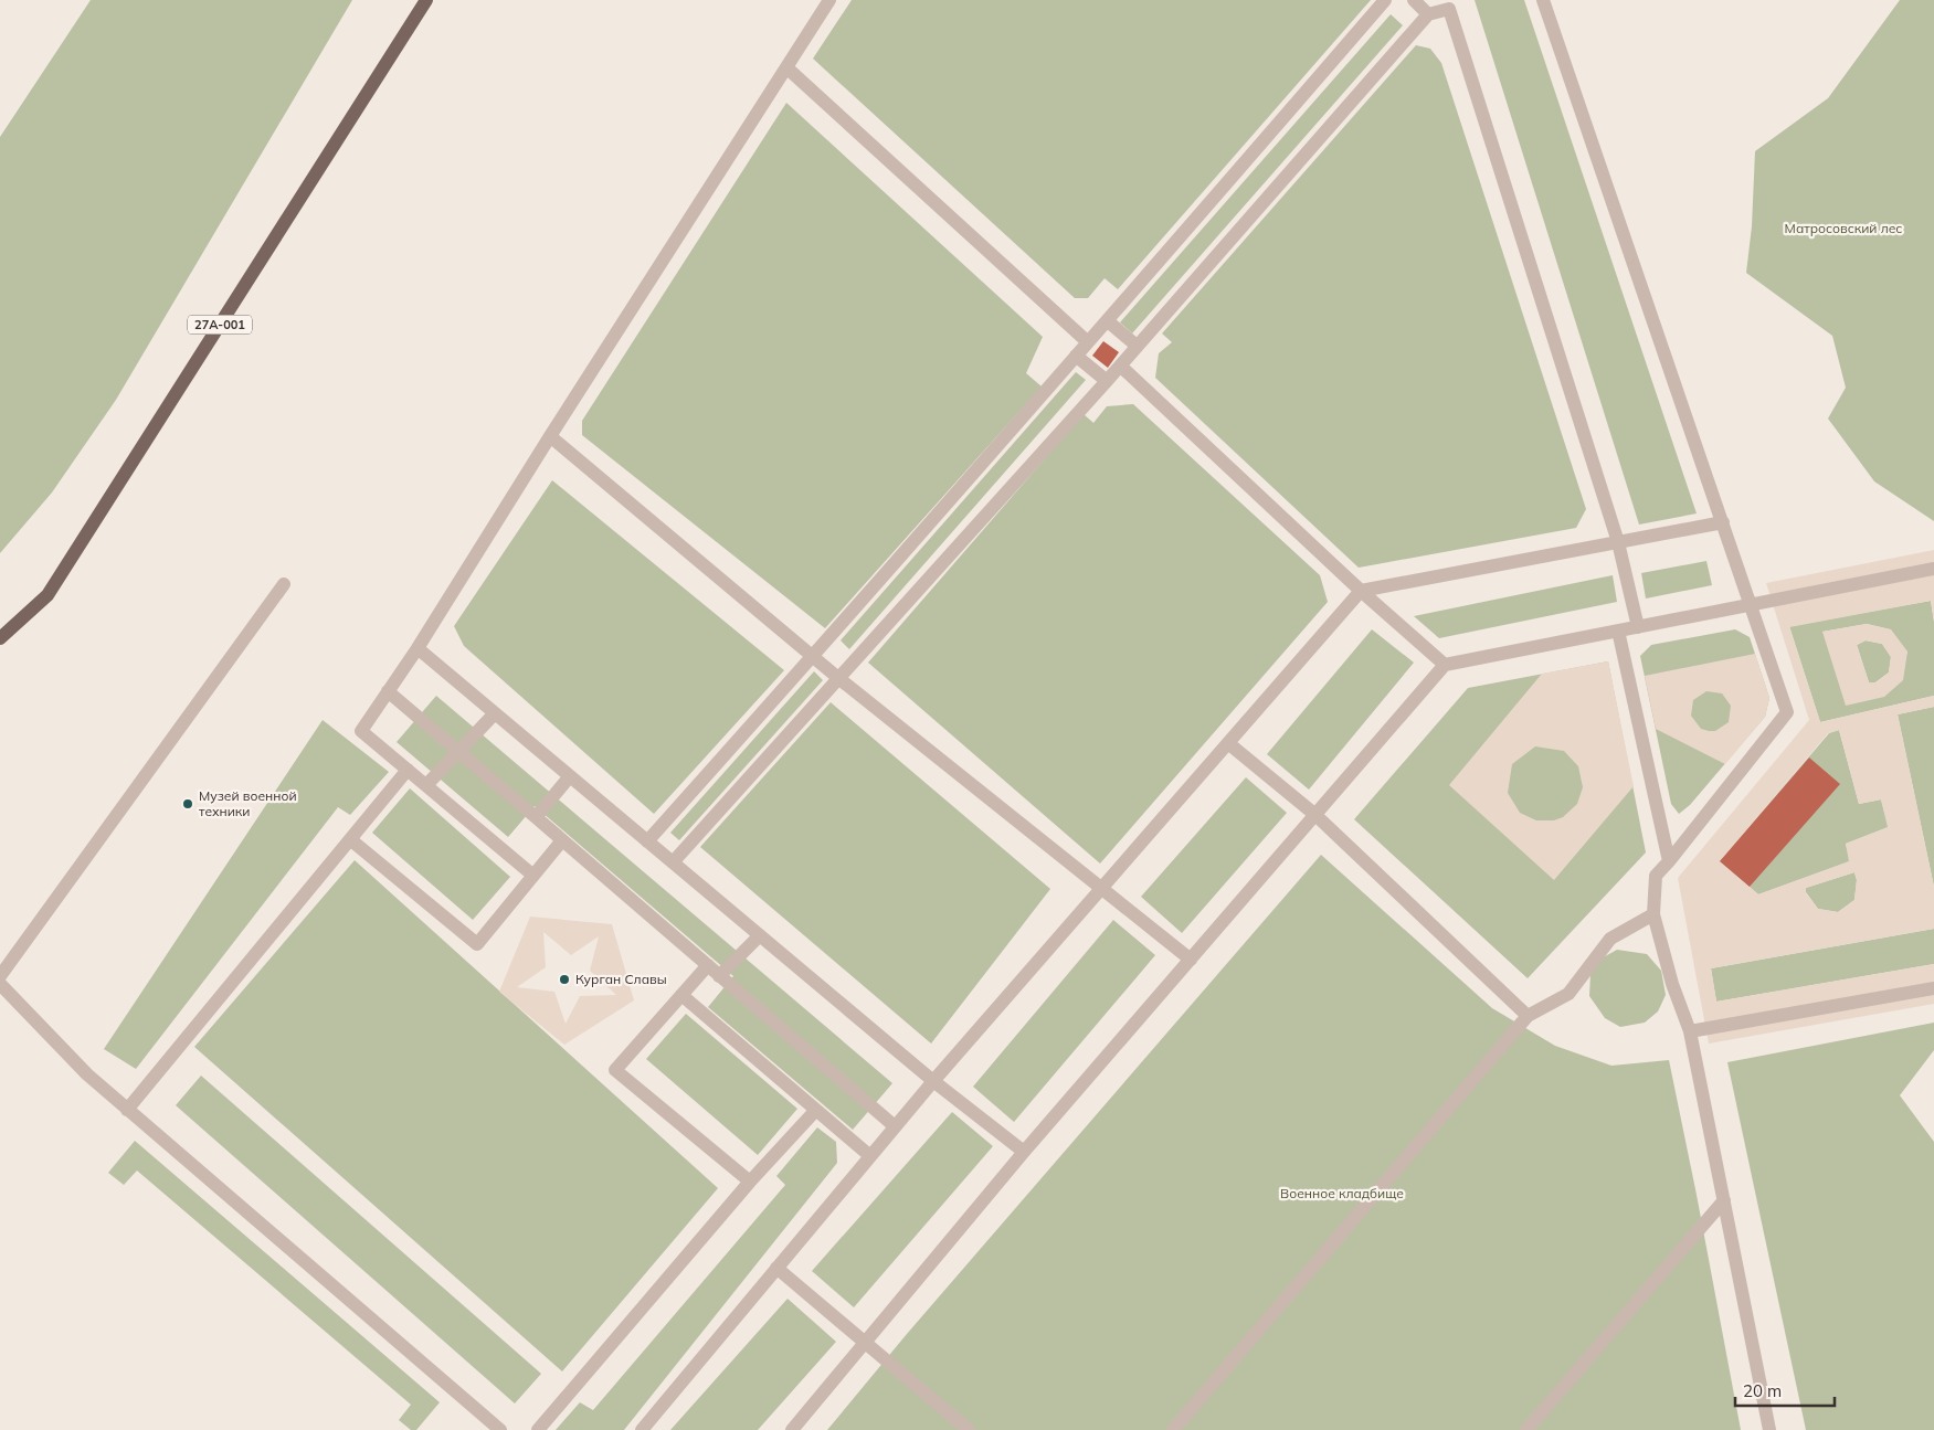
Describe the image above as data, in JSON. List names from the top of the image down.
{
  "streets": {
    "main road": ["27А-001"]
  },
  "parks": ["Матросовский лес", "Военное кладбище"],
  "places": ["Музей военной техники", "Курган Славы"],
  "scale_bar": "20 m"
}
